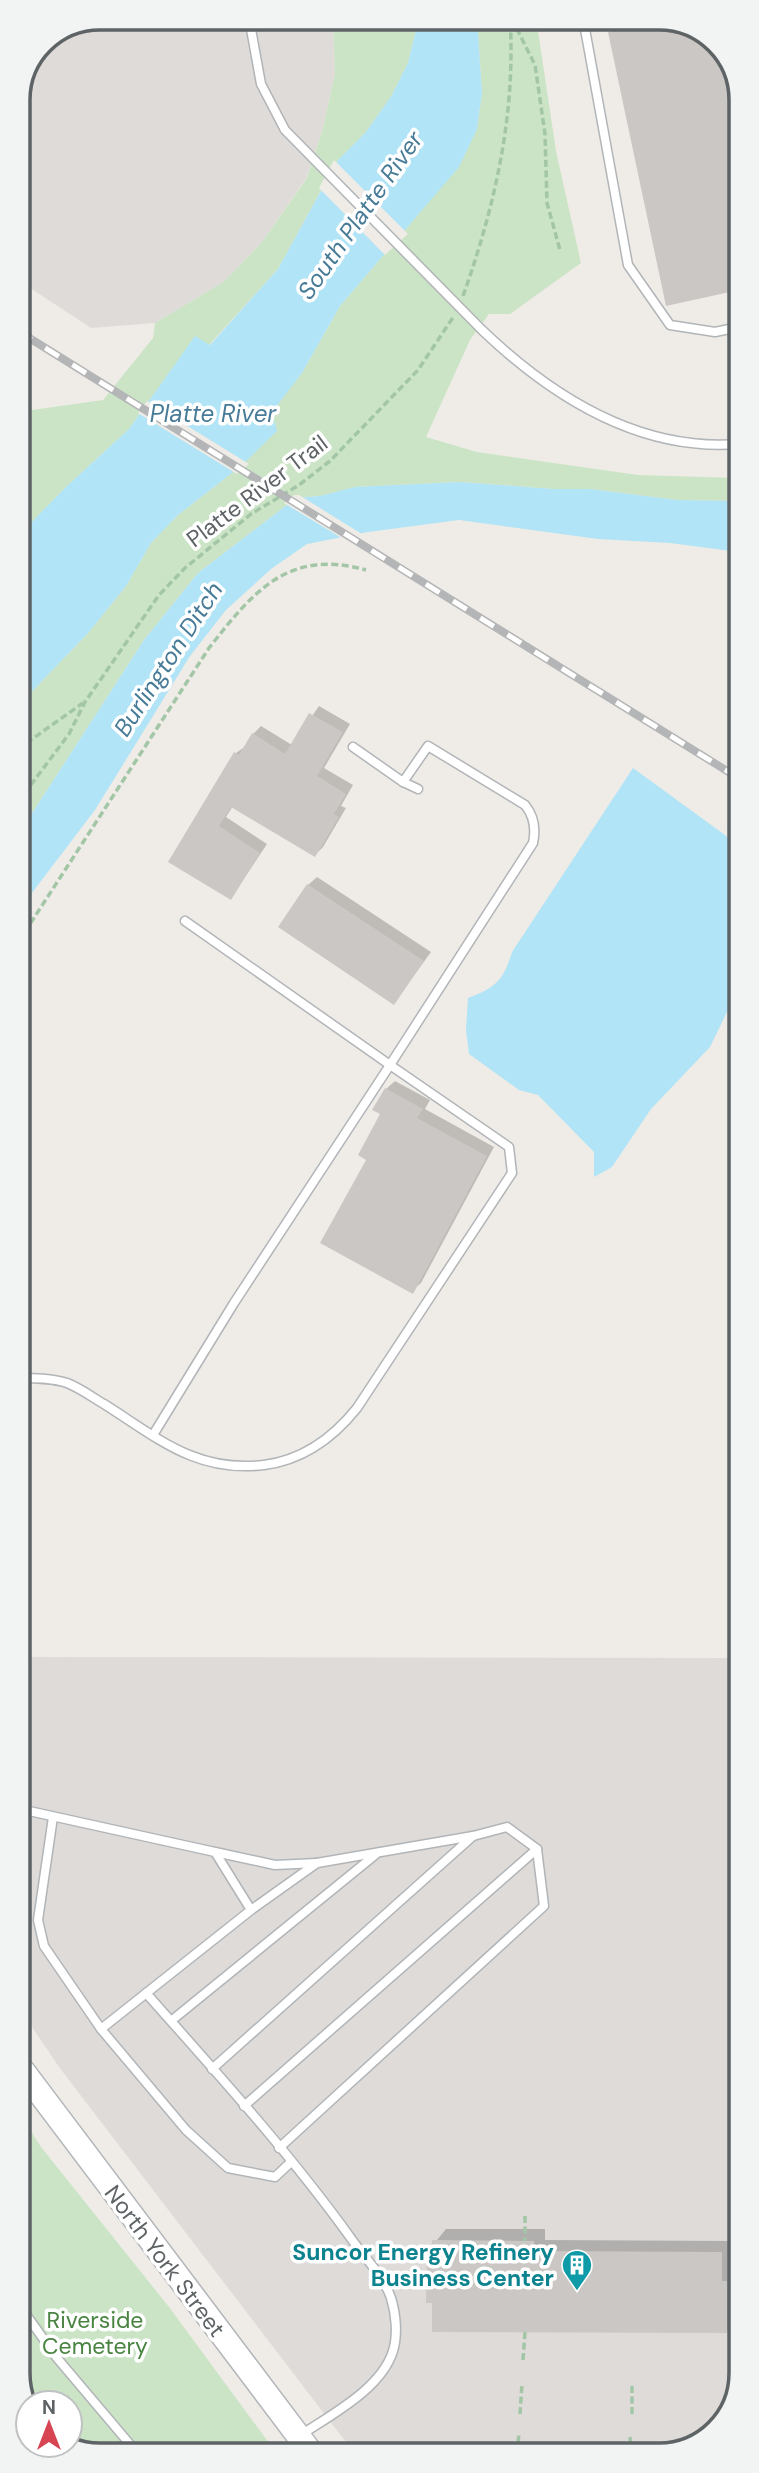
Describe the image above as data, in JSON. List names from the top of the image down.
{
  "streets": {
    "main road": ["North York Street"],
    "path": ["Platte River Trail"]
  },
  "water": ["South Platte River", "Platte River", "Burlington Ditch"],
  "parks": ["Riverside Cemetery"],
  "places": {
    "building": ["Suncor Energy Refinery Business Center"]
  },
  "north": "top"
}
